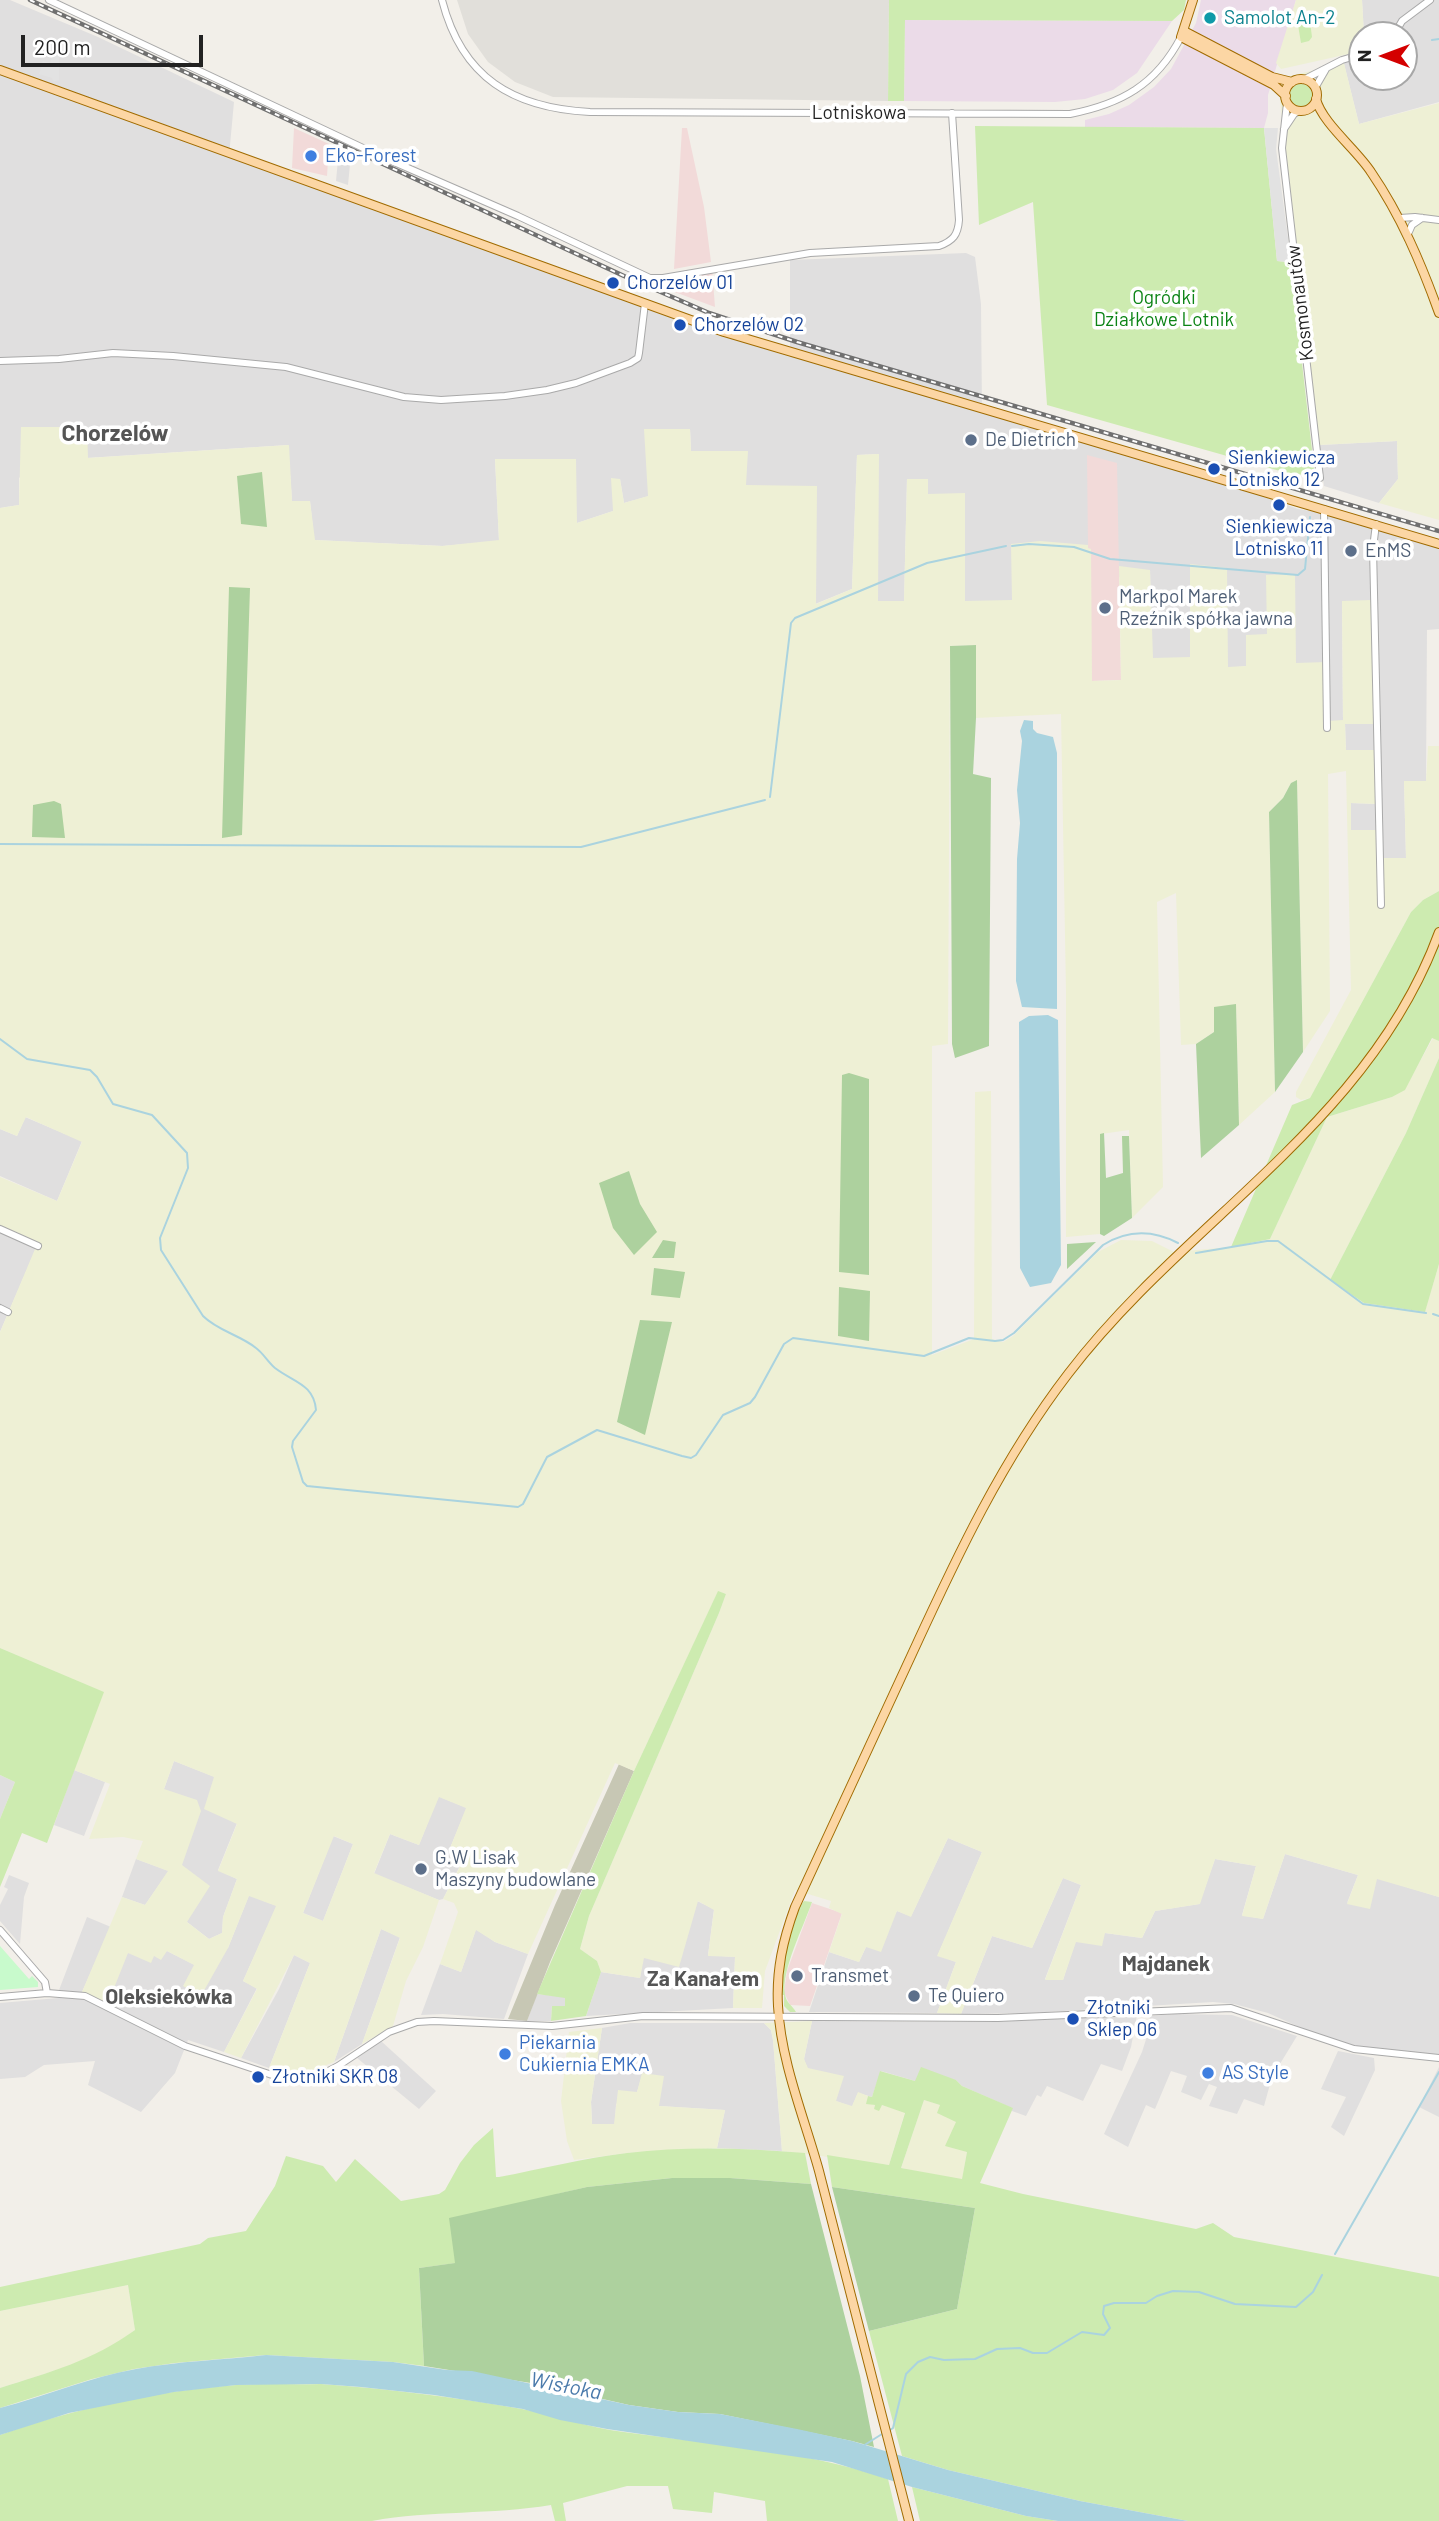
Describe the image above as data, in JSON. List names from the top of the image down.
{
  "streets": {
    "street": ["Lotniskowa", "Kosmonautów"]
  },
  "districts": [
    "Chorzelów",
    "Majdanek",
    "Za Kanałem",
    "Oleksiekówka"
  ],
  "water": ["Wisłoka"],
  "parks": ["Ogródki Działkowe Lotnik"],
  "places": [
    "Samolot An-2",
    "Eko-Forest",
    "Chorzelów 01",
    "Chorzelów 02",
    "De Dietrich",
    "Sienkiewicza Lotnisko 12",
    "Sienkiewicza Lotnisko 11",
    "EnMS",
    "Markpol Marek Rzeźnik spółka jawna",
    "G.W Lisak Maszyny budowlane",
    "Transmet",
    "Te Quiero",
    "Złotniki Sklep 06",
    "Piekarnia Cukiernia EMKA",
    "AS Style",
    "Złotniki SKR 08"
  ],
  "scale_bar": "200 m",
  "north": "left"
}
